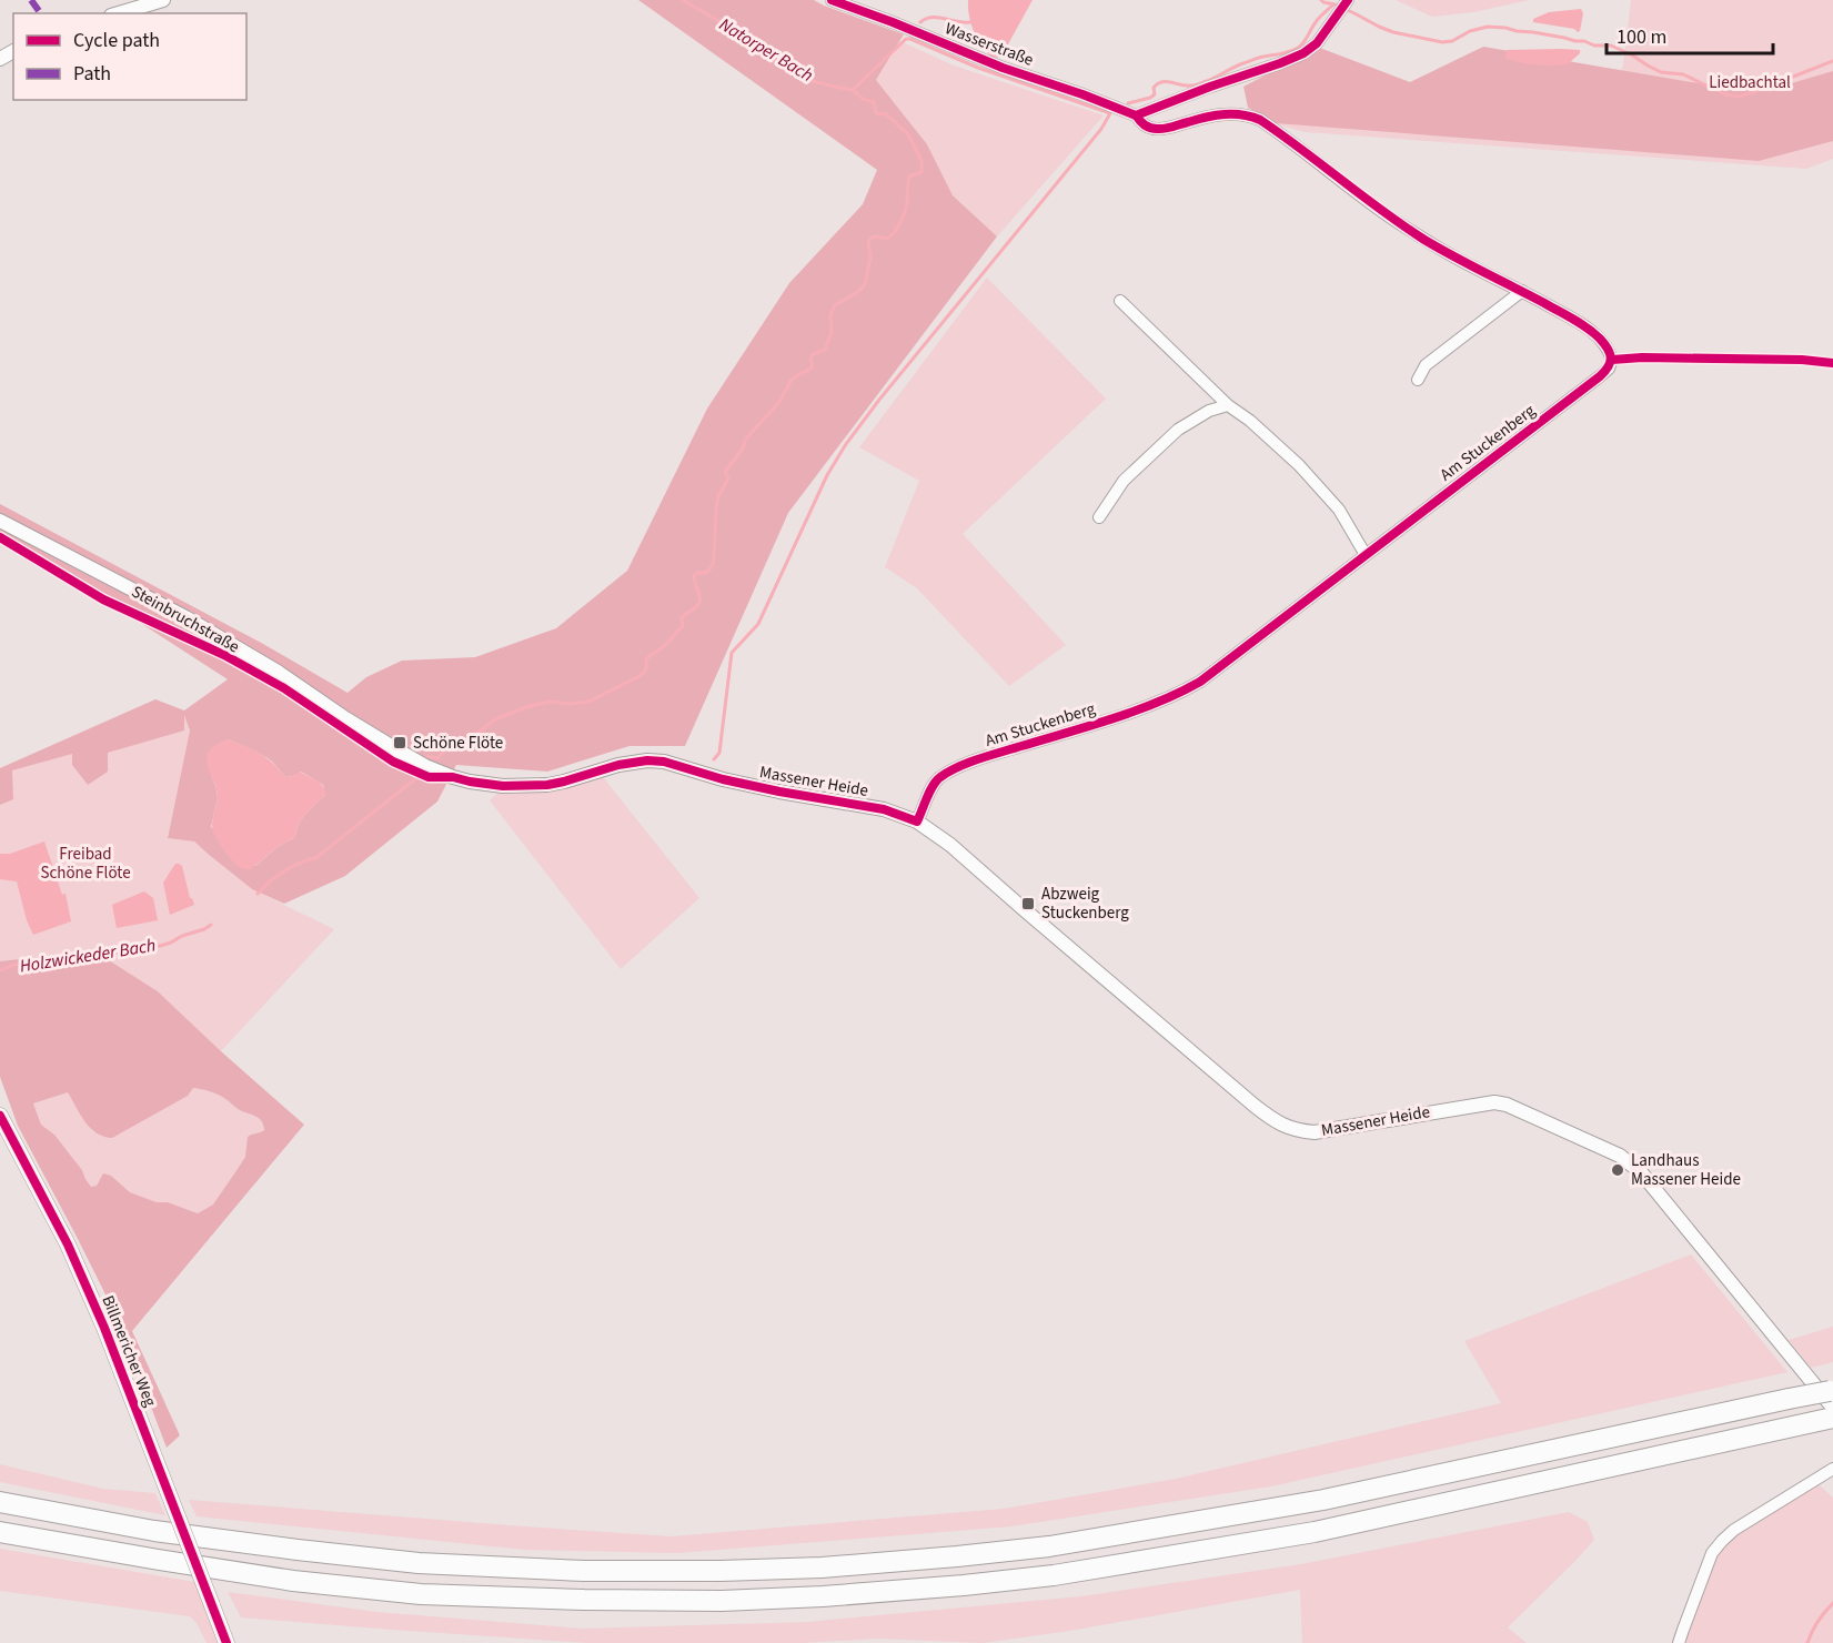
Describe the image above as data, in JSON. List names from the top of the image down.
{
  "streets": {
    "main road": ["Billmericher Weg"],
    "street": [
      "Wasserstraße",
      "Am Stuckenberg",
      "Steinbruchstraße",
      "Massener Heide"
    ]
  },
  "crossings": [
    ["Wasserstraße", "Am Stuckenberg"],
    ["Am Stuckenberg", "Massener Heide"],
    ["Steinbruchstraße", "Massener Heide"]
  ],
  "water": ["Natorper Bach", "Holzwickeder Bach"],
  "parks": ["Liedbachtal", "Freibad Schöne Flöte"],
  "places": {
    "transit": ["Schöne Flöte", "Abzweig Stuckenberg"],
    "other": ["Landhaus Massener Heide"]
  },
  "legend": ["Cycle path", "Path"],
  "scale_bar": "100 m"
}
